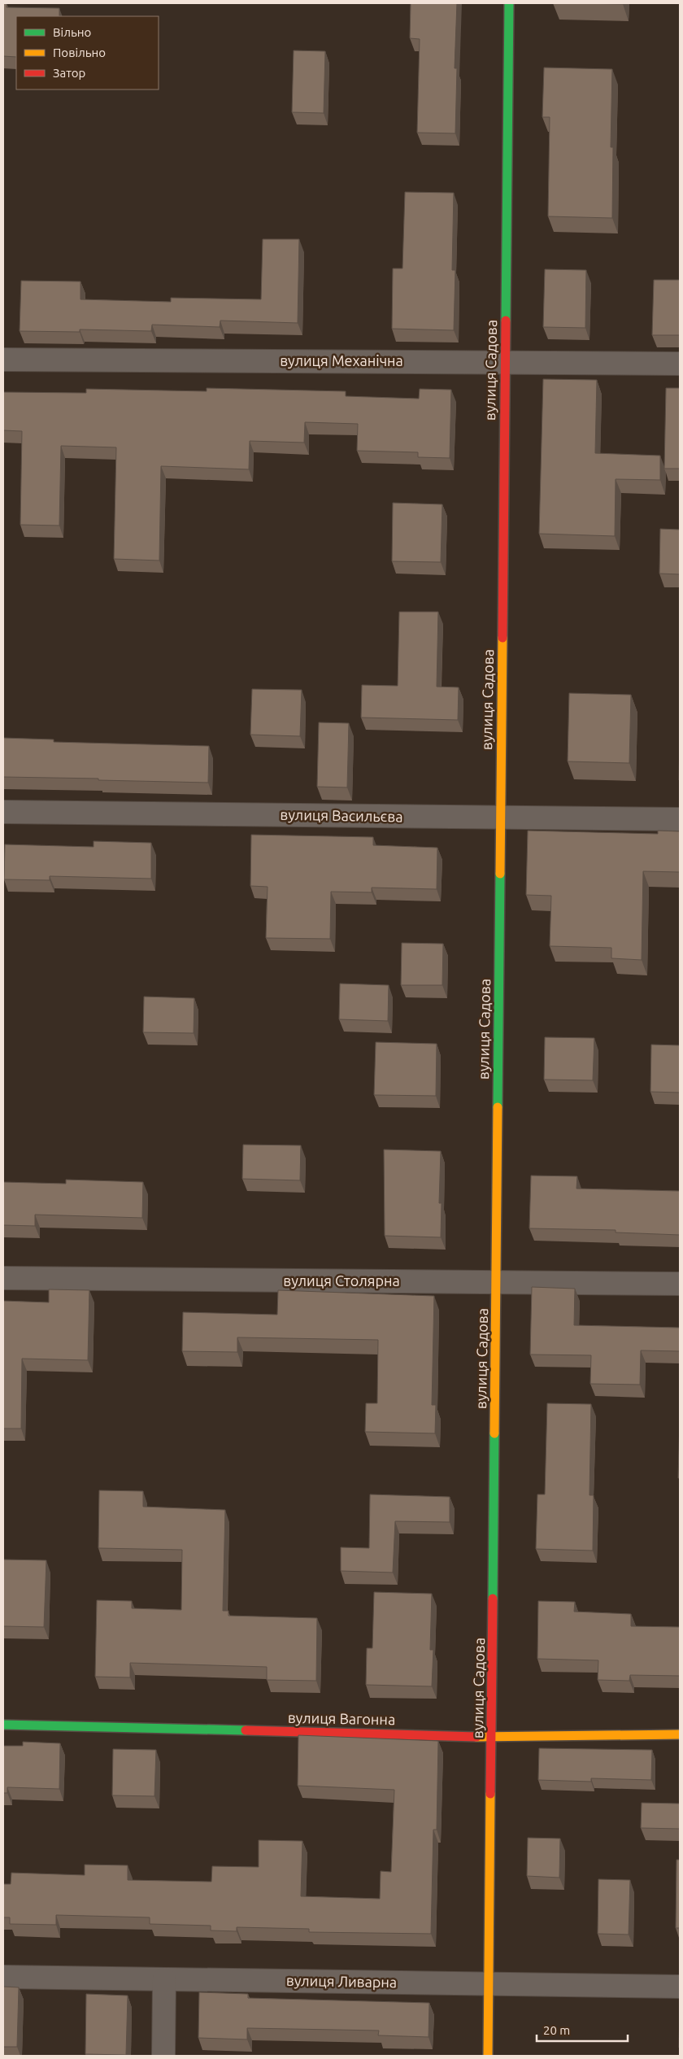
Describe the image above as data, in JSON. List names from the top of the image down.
{
  "streets": {
    "street": [
      "вулиця Механічна",
      "вулиця Садова",
      "вулиця Васильєва",
      "вулиця Столярна",
      "вулиця Вагонна",
      "вулиця Ливарна"
    ]
  },
  "crossings": [
    ["вулиця Механічна", "вулиця Садова"],
    ["вулиця Садова", "вулиця Васильєва"],
    ["вулиця Садова", "вулиця Столярна"],
    ["вулиця Садова", "вулиця Вагонна"],
    ["вулиця Садова", "вулиця Ливарна"]
  ],
  "legend": ["Вільно", "Повільно", "Затор"],
  "scale_bar": "20 m"
}
